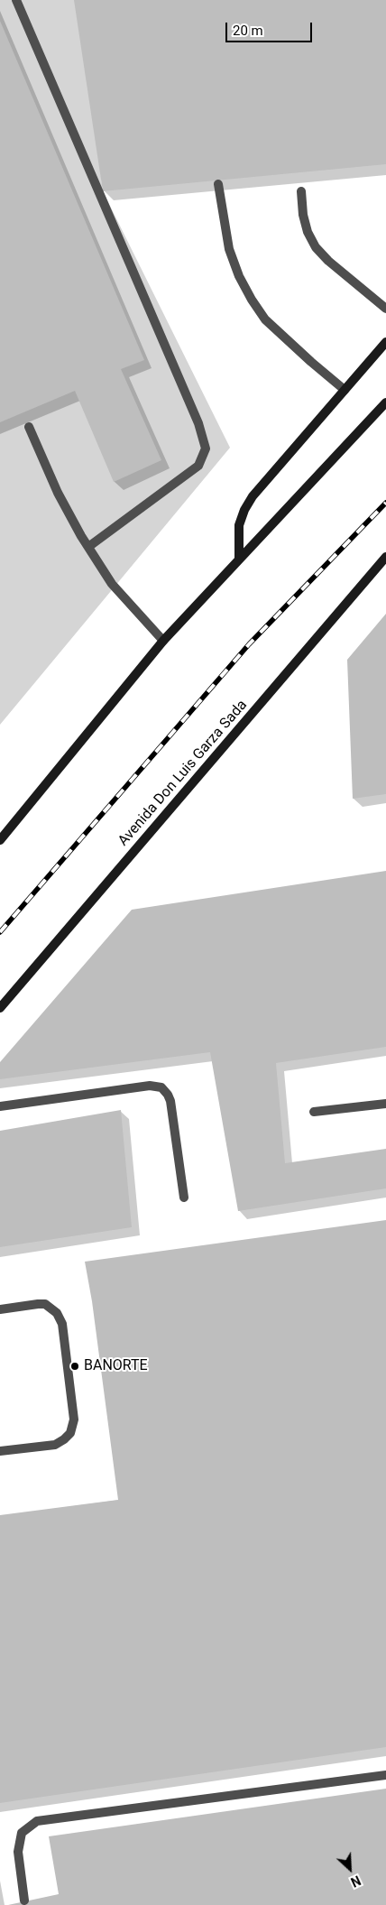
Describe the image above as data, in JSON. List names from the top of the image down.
{
  "streets": {
    "street": ["Avenida Don Luis Garza Sada"]
  },
  "places": ["BANORTE"],
  "scale_bar": "20 m",
  "north": "bottom right"
}
